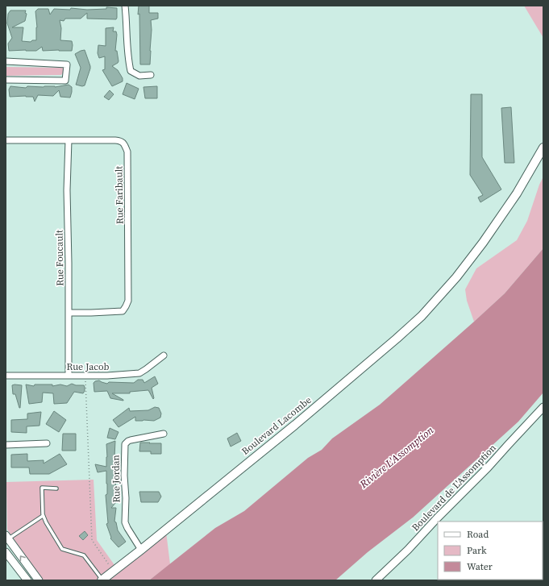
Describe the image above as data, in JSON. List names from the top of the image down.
{
  "streets": {
    "main road": ["Boulevard Lacombe"],
    "street": [
      "Rue Faribault",
      "Rue Foucault",
      "Rue Jacob",
      "Rue Jordan",
      "Boulevard de L'Assomption"
    ]
  },
  "crossings": [
    ["Rue Faribault", "Rue Foucault"],
    ["Rue Foucault", "Rue Jacob"],
    ["Boulevard Lacombe", "Rue Jordan"]
  ],
  "water": ["Rivière L'Assomption"],
  "legend": ["Road", "Park", "Water"]
}
